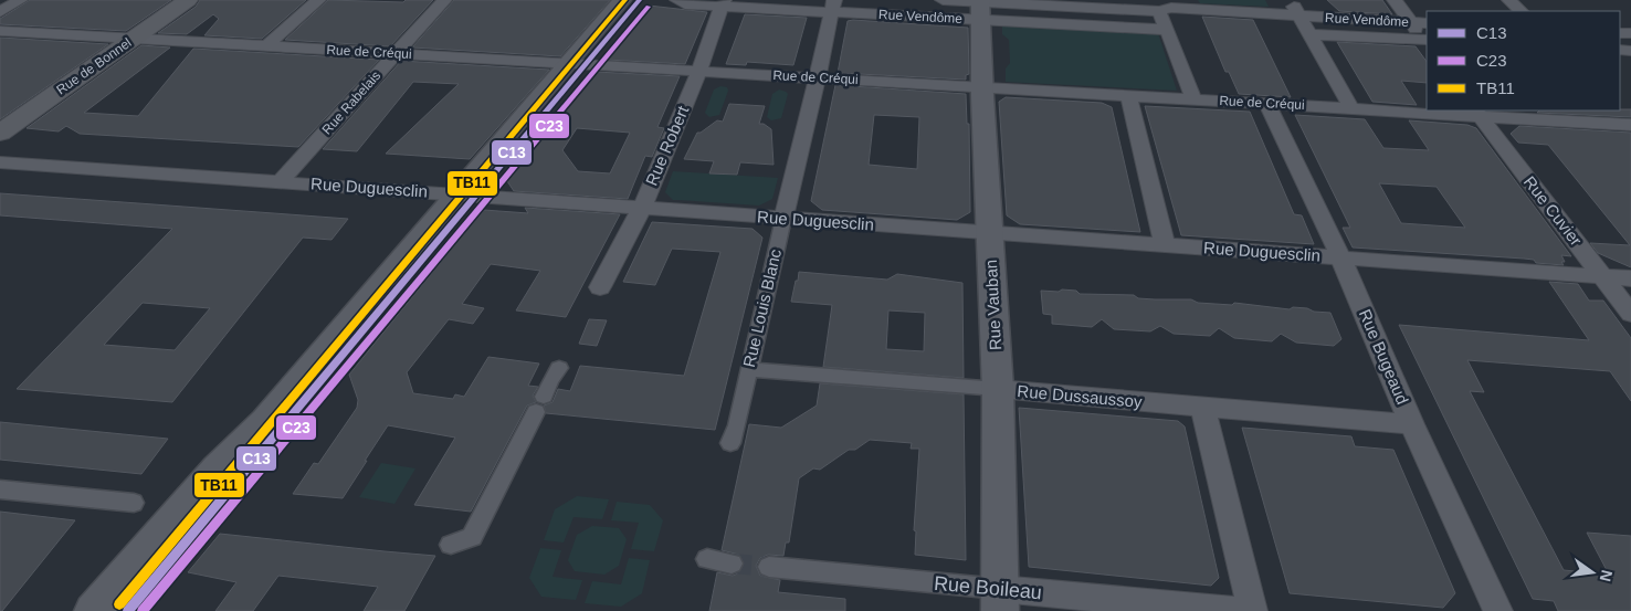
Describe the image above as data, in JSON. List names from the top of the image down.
{
  "streets": {
    "main road": ["Rue de Bonnel"],
    "street": [
      "Rue Vendôme",
      "Rue de Créqui",
      "Rue Rabelais",
      "Rue Robert",
      "Rue Duguesclin",
      "Rue Cuvier",
      "Rue Vauban",
      "Rue Louis Blanc",
      "Rue Bugeaud",
      "Rue Dussaussoy",
      "Rue Boileau"
    ]
  },
  "crossings": [
    ["Rue Vendôme", "Rue Robert"],
    ["Rue Vendôme", "Rue Vauban"],
    ["Rue Vendôme", "Rue Louis Blanc"],
    ["Rue de Créqui", "Rue de Bonnel"],
    ["Rue de Créqui", "Rue Rabelais"],
    ["Rue de Créqui", "Rue Robert"],
    ["Rue de Créqui", "Rue Cuvier"],
    ["Rue de Créqui", "Rue Vauban"],
    ["Rue de Créqui", "Rue Louis Blanc"],
    ["Rue de Créqui", "Rue Bugeaud"],
    ["Rue Rabelais", "Rue Duguesclin"],
    ["Rue Robert", "Rue Duguesclin"],
    ["Rue Duguesclin", "Rue Cuvier"],
    ["Rue Duguesclin", "Rue Vauban"],
    ["Rue Duguesclin", "Rue Louis Blanc"],
    ["Rue Duguesclin", "Rue Bugeaud"],
    ["Rue Vauban", "Rue Dussaussoy"],
    ["Rue Vauban", "Rue Boileau"],
    ["Rue Louis Blanc", "Rue Dussaussoy"],
    ["Rue Bugeaud", "Rue Dussaussoy"]
  ],
  "lines": ["transit line C13", "transit line TB11", "transit line C23"],
  "legend": ["C13", "C23", "TB11"],
  "north": "right"
}
